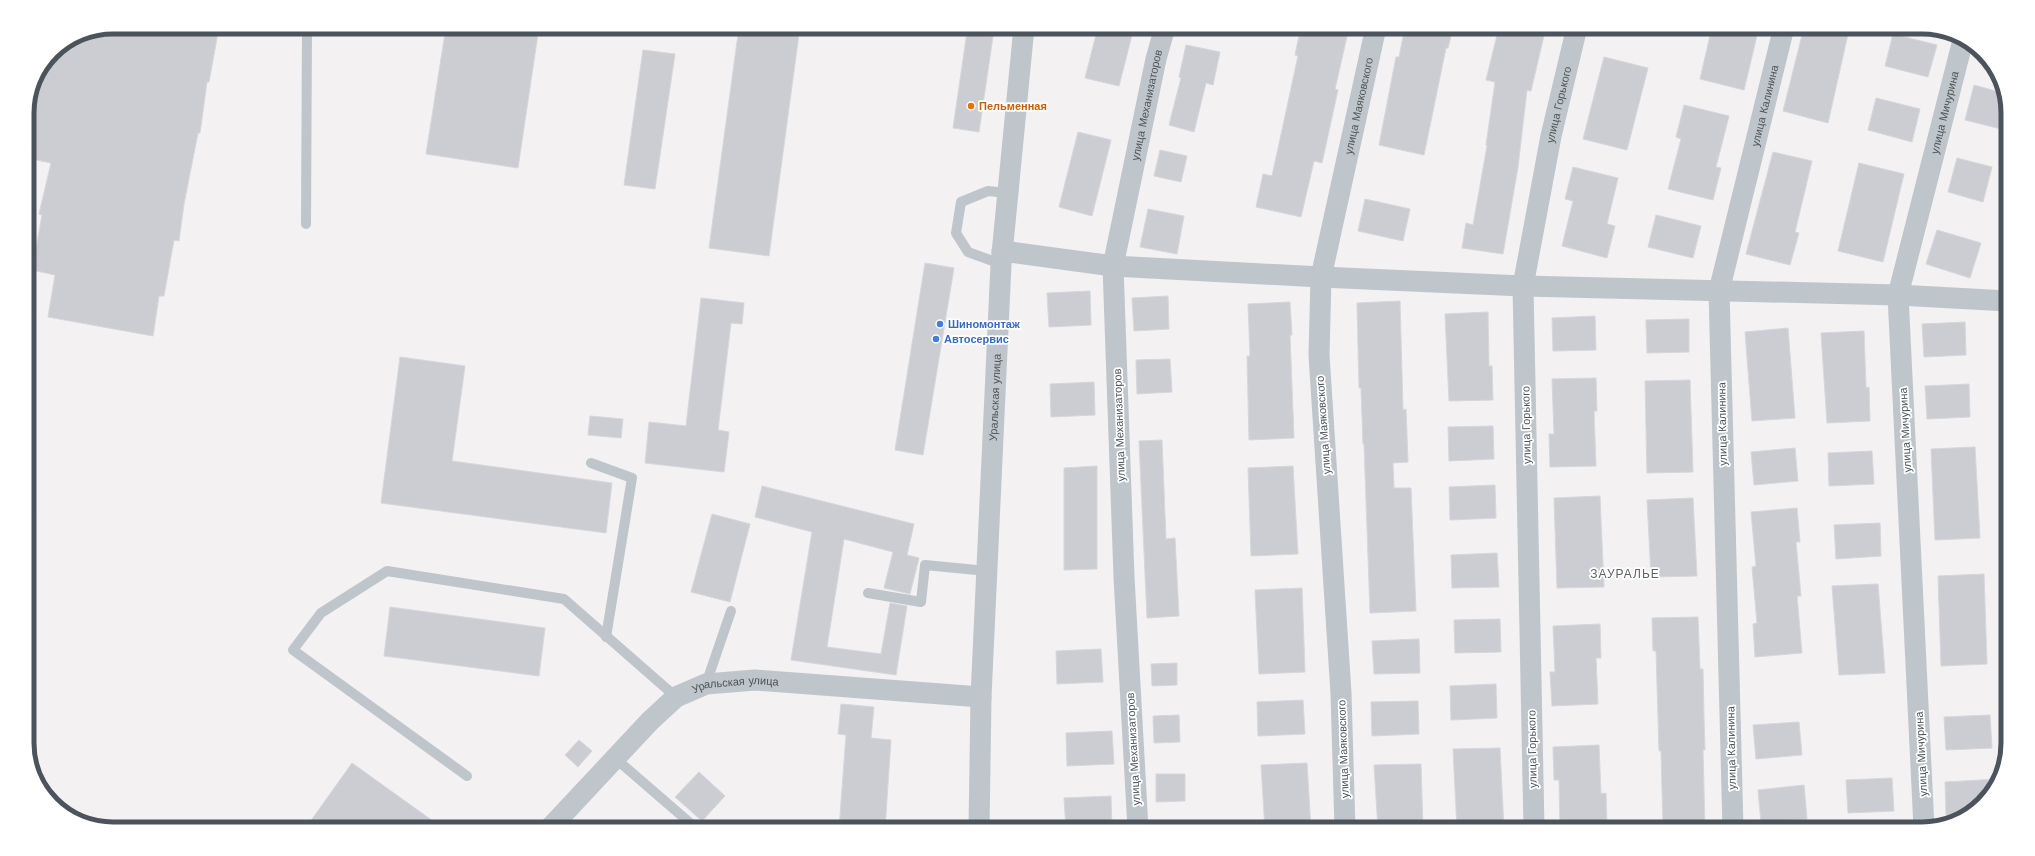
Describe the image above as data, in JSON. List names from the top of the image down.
{
  "streets": {
    "street": [
      "улица Механизаторов",
      "улица Горького",
      "улица Маяковского",
      "улица Калинина",
      "улица Мичурина",
      "Уральская улица"
    ]
  },
  "districts": ["ЗАУРАЛЬЕ"],
  "places": ["Пельменная", "Шиномонтаж", "Автосервис"]
}
